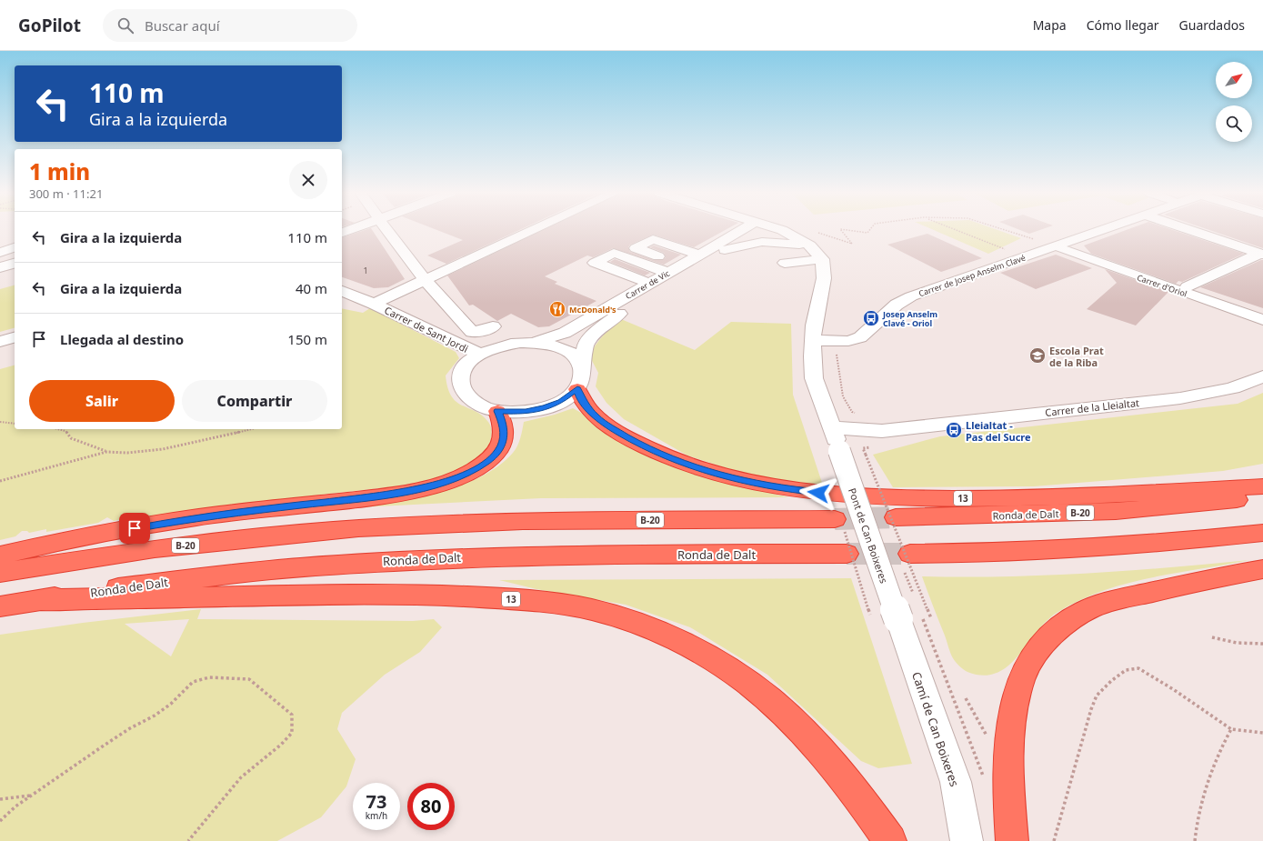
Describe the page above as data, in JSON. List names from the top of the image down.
{
  "streets": {
    "highway": ["13", "B-20", "Ronda de Dalt"],
    "street": [
      "Carrer de Josep Anselm Clavé",
      "Carrer de Vic",
      "Carrer d'Oriol",
      "Carrer de Sant Jordi",
      "Carrer de la Lleialtat",
      "Pont de Can Boixeres",
      "Camí de Can Boixeres"
    ]
  },
  "crossings": [
    ["Carrer de Josep Anselm Clavé", "Carrer d'Oriol"],
    ["Carrer de Josep Anselm Clavé", "Pont de Can Boixeres"],
    ["Carrer de Vic", "Carrer de Sant Jordi"],
    ["Carrer de Vic", "13"],
    ["Carrer de Sant Jordi", "13"],
    ["Carrer de la Lleialtat", "Pont de Can Boixeres"],
    ["13", "Ronda de Dalt"],
    ["B-20", "Ronda de Dalt"],
    ["Pont de Can Boixeres", "Camí de Can Boixeres"]
  ],
  "places": {
    "restaurant": ["McDonald's"],
    "bus stop": ["Josep Anselm Clavé - Oriol", "Lleialtat - Pas del Sucre"],
    "school or university": ["Escola Prat de la Riba"]
  },
  "house_numbers": ["1"],
  "north": "top right",
  "page": {
    "header": "GoPilot",
    "search": "Buscar aquí",
    "nav": ["Mapa", "Cómo llegar", "Guardados"],
    "turn": ["110 m", "Gira a la izquierda"],
    "heading": ["1 min", "300 m · 11:21"],
    "list": [
      {
        "name": "Gira a la izquierda",
        "value": "110 m"
      },
      {
        "name": "Gira a la izquierda",
        "value": "40 m"
      },
      {
        "name": "Llegada al destino",
        "value": "150 m"
      }
    ],
    "buttons": ["Salir", "Compartir"],
    "speed": "73 km/h",
    "limit": "80"
  }
}
